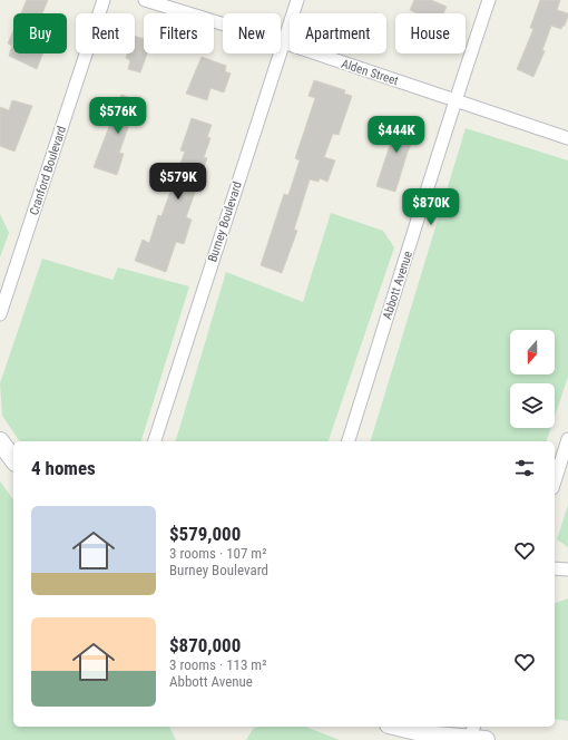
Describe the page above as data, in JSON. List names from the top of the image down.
{
  "streets": {
    "street": [
      "Alden Street",
      "Cranford Boulevard",
      "Burney Boulevard",
      "Abbott Avenue"
    ]
  },
  "crossings": [
    ["Alden Street", "Burney Boulevard"],
    ["Alden Street", "Abbott Avenue"]
  ],
  "north": "bottom",
  "page": {
    "chip": [
      "Buy",
      "Rent",
      "Filters",
      "New",
      "Apartment",
      "House"
    ],
    "price": [
      "$576K",
      "$444K",
      "$579K",
      "$870K"
    ],
    "heading": "4 homes",
    "list": [
      {
        "name": "$579,000",
        "note": "3 rooms · 107 m² · Burney Boulevard"
      },
      {
        "name": "$870,000",
        "note": "3 rooms · 113 m² · Abbott Avenue"
      }
    ]
  }
}
